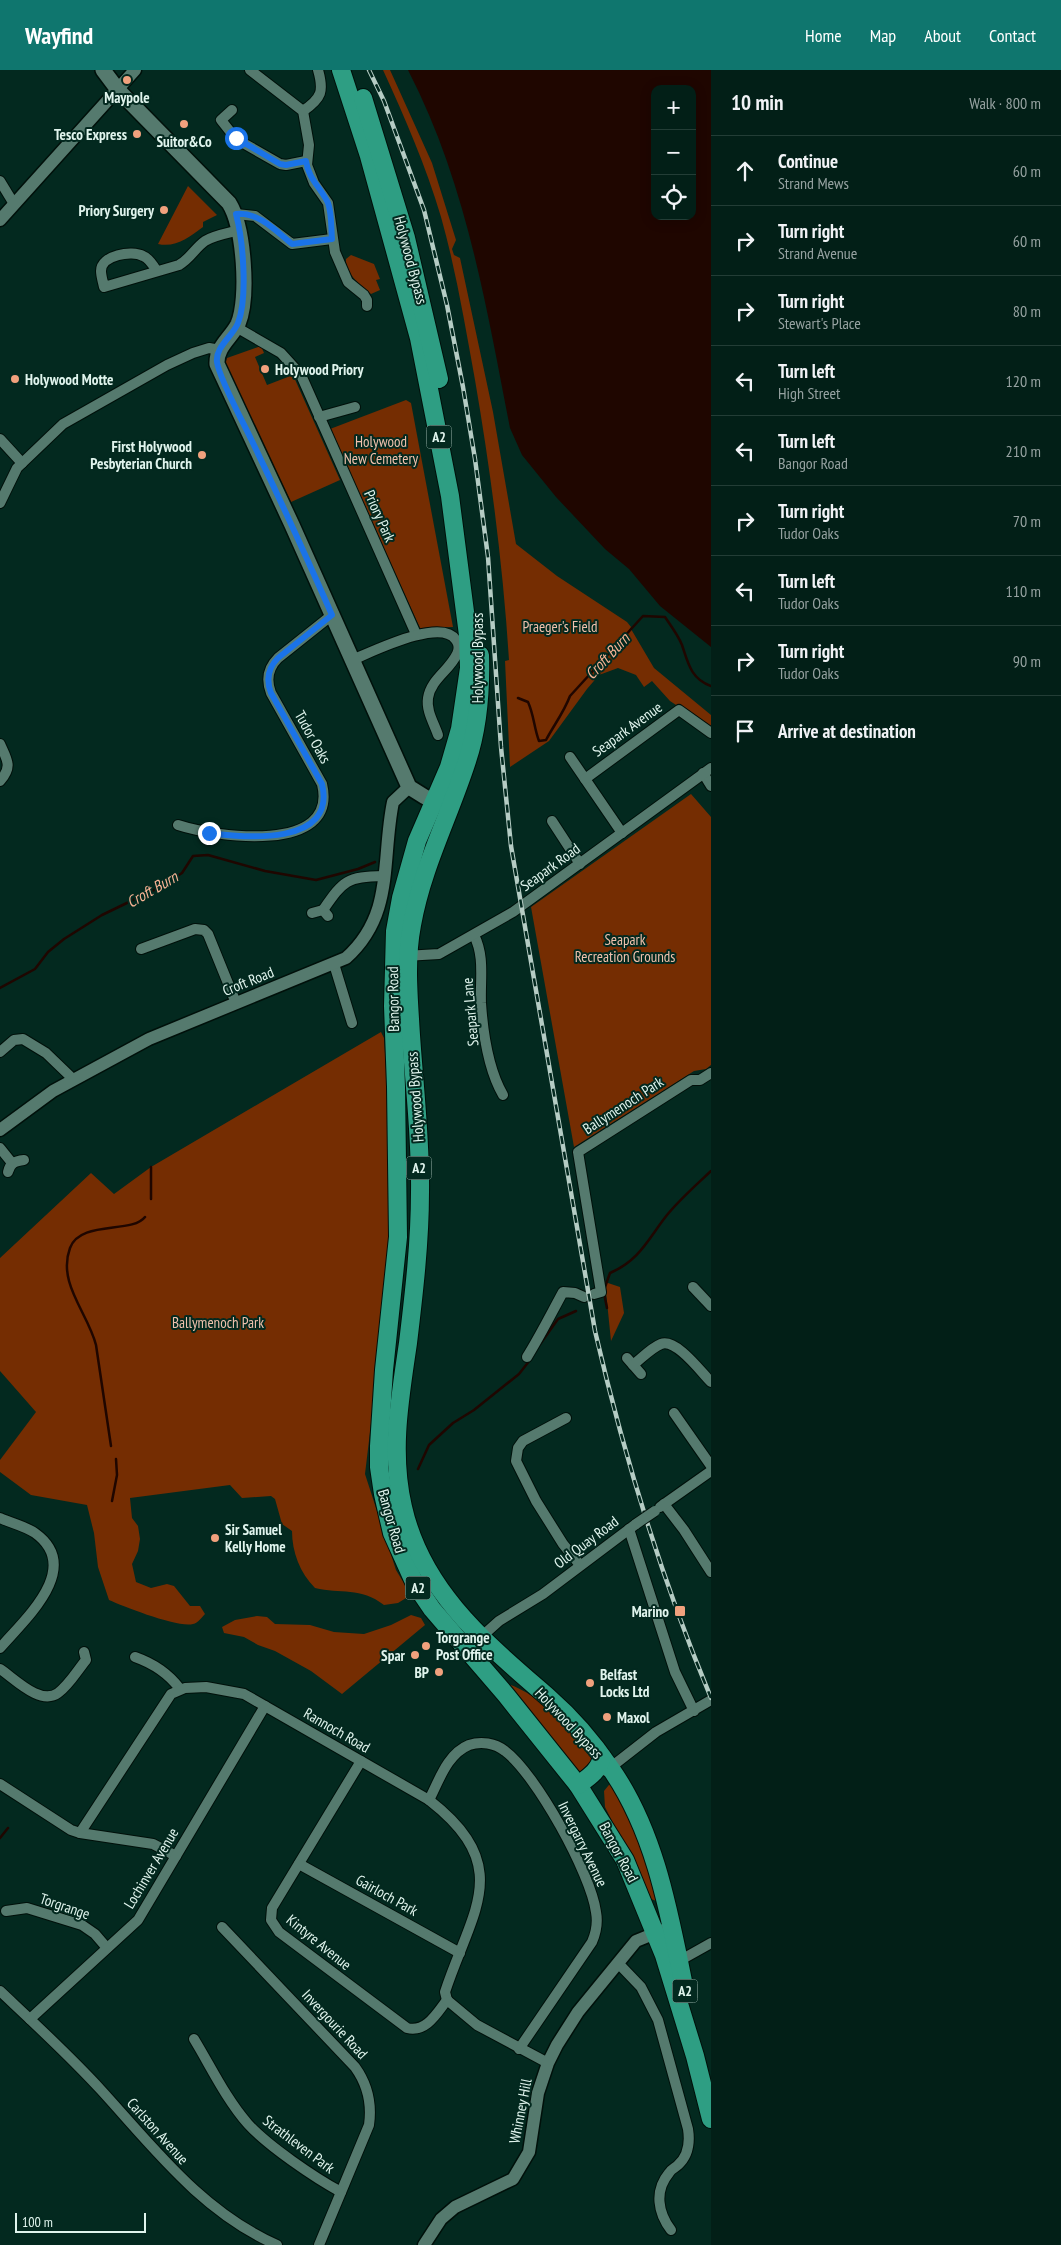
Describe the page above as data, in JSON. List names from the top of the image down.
{
  "streets": {
    "highway": ["Holywood Bypass", "A2", "Bangor Road"],
    "street": [
      "Priory Park",
      "Seapark Avenue",
      "Tudor Oaks",
      "Seapark Road",
      "Croft Road",
      "Seapark Lane",
      "Ballymenoch Park",
      "Old Quay Road",
      "Rannoch Road",
      "Invergarry Avenue",
      "Lochinver Avenue",
      "Gairloch Park",
      "Torgrange",
      "Kintyre Avenue",
      "Invergourie Road",
      "Whinney Hill",
      "Carlston Avenue",
      "Strathleven Park"
    ]
  },
  "crossings": [
    ["Holywood Bypass", "Seapark Road"],
    ["Holywood Bypass", "Bangor Road"],
    ["Holywood Bypass", "Old Quay Road"],
    ["Holywood Bypass", "Whinney Hill"],
    ["Seapark Road", "Bangor Road"],
    ["Seapark Road", "Seapark Lane"],
    ["Bangor Road", "Whinney Hill"],
    ["Rannoch Road", "Invergarry Avenue"],
    ["Rannoch Road", "Lochinver Avenue"],
    ["Rannoch Road", "Gairloch Park"],
    ["Rannoch Road", "Kintyre Avenue"],
    ["Lochinver Avenue", "Torgrange"],
    ["Lochinver Avenue", "Carlston Avenue"],
    ["Gairloch Park", "Kintyre Avenue"],
    ["Invergourie Road", "Strathleven Park"]
  ],
  "water": ["Croft Burn"],
  "parks": [
    "Holywood New Cemetery",
    "Praeger's Field",
    "Seapark Recreation Grounds",
    "Ballymenoch Park"
  ],
  "places": {
    "other": [
      "Maypole",
      "Suitor&Co",
      "Tesco Express",
      "Priory Surgery",
      "Holywood Priory",
      "Holywood Motte",
      "First Holywood Pesbyterian Church",
      "Sir Samuel Kelly Home",
      "Torgrange Post Office",
      "Spar",
      "BP",
      "Belfast Locks Ltd",
      "Maxol"
    ],
    "transit": ["Marino"]
  },
  "scale_bar": "100 m",
  "page": {
    "header": "Wayfind",
    "nav": [
      "Home",
      "Map",
      "About",
      "Contact"
    ],
    "heading": ["10 min", "Walk · 800 m"],
    "map_buttons": ["+", "−"],
    "list": [
      ["Continue", "Strand Mews", "60 m"],
      ["Turn right", "Strand Avenue", "60 m"],
      ["Turn right", "Stewart's Place", "80 m"],
      ["Turn left", "High Street", "120 m"],
      ["Turn left", "Bangor Road", "210 m"],
      ["Turn right", "Tudor Oaks", "70 m"],
      ["Turn left", "Tudor Oaks", "110 m"],
      ["Turn right", "Tudor Oaks", "90 m"],
      "Arrive at destination"
    ],
    "scale": "100 m"
  }
}
